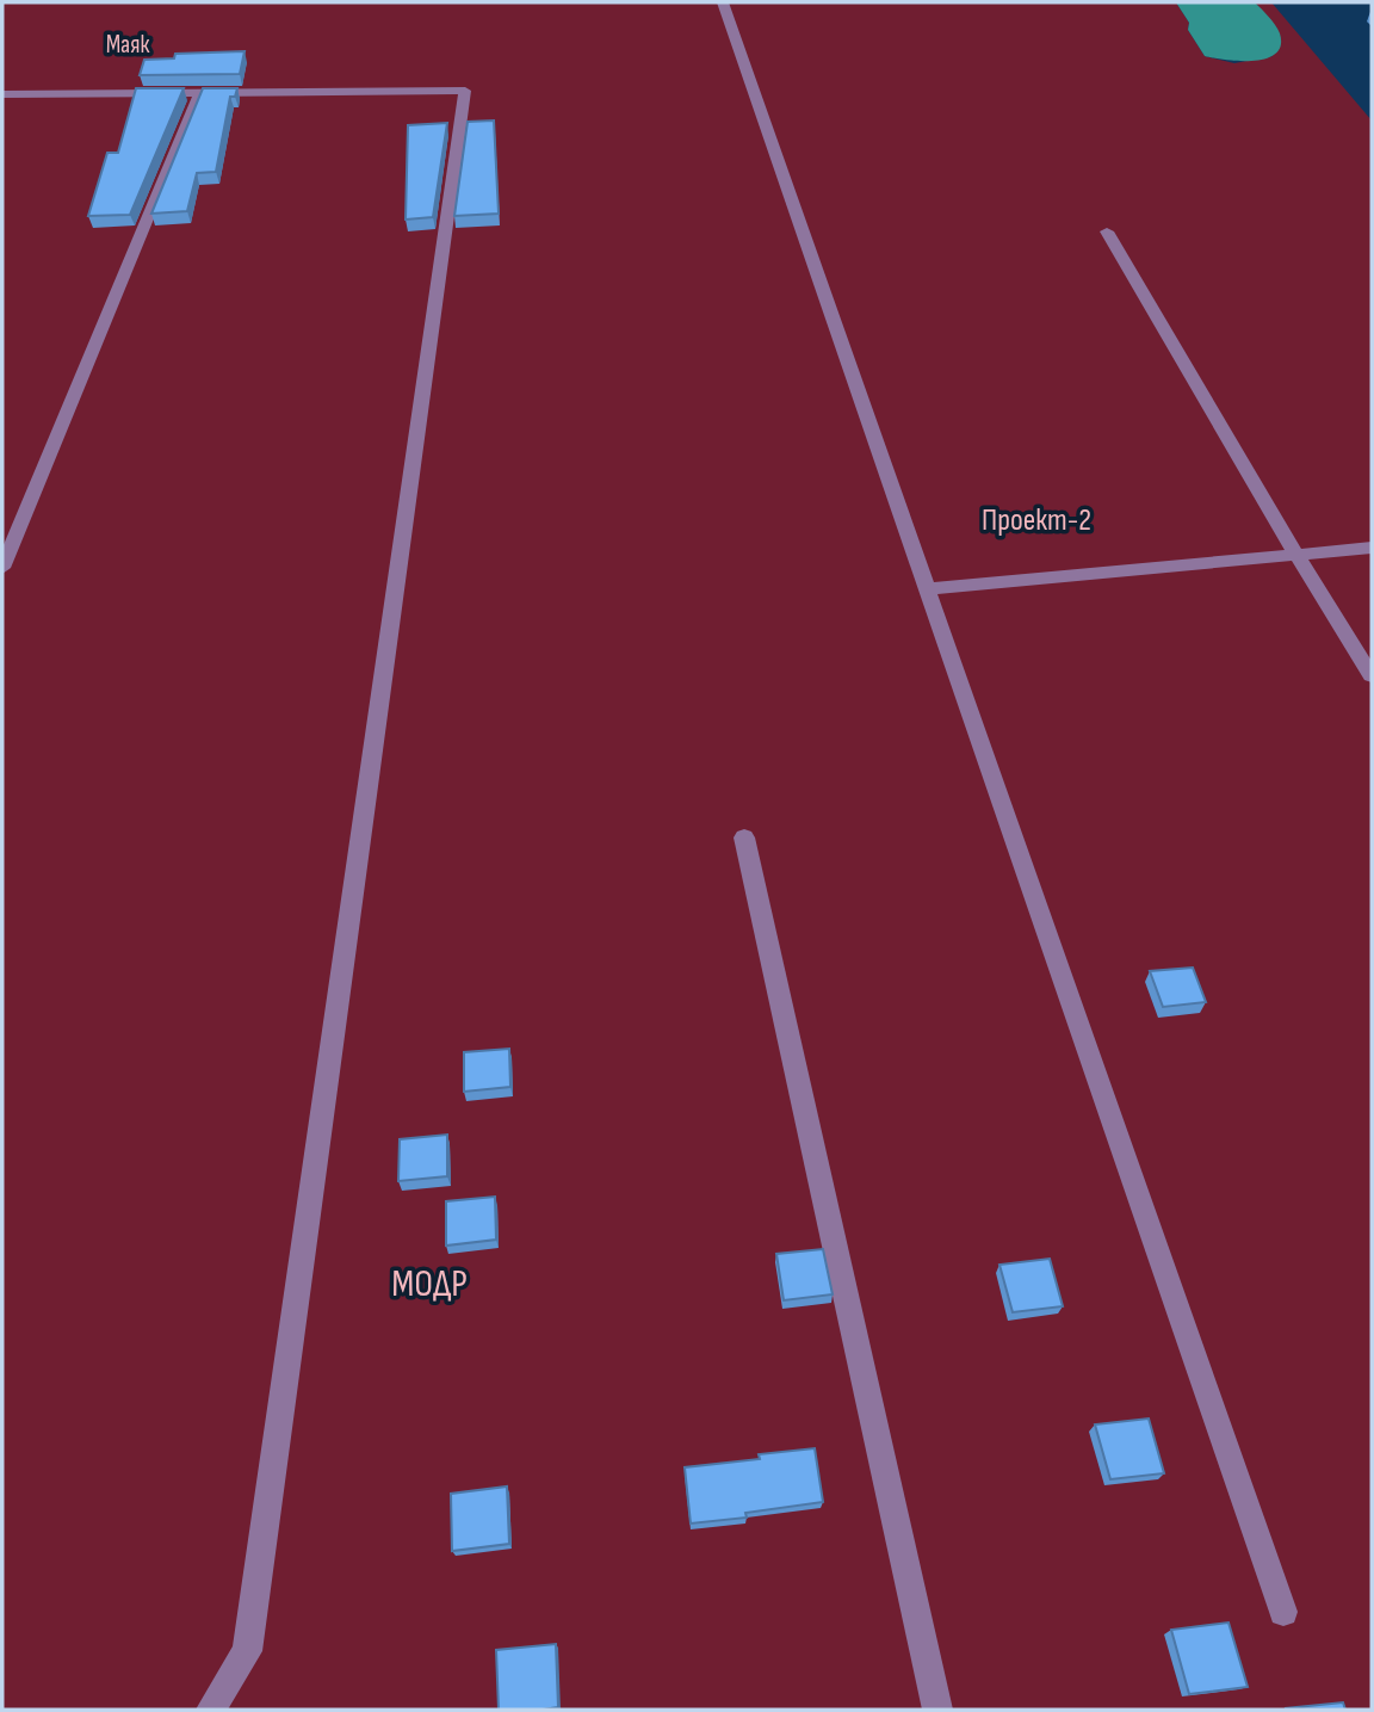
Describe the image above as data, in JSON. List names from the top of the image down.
{
  "parks": ["Маяк", "Проект-2", "МОДР"]
}
